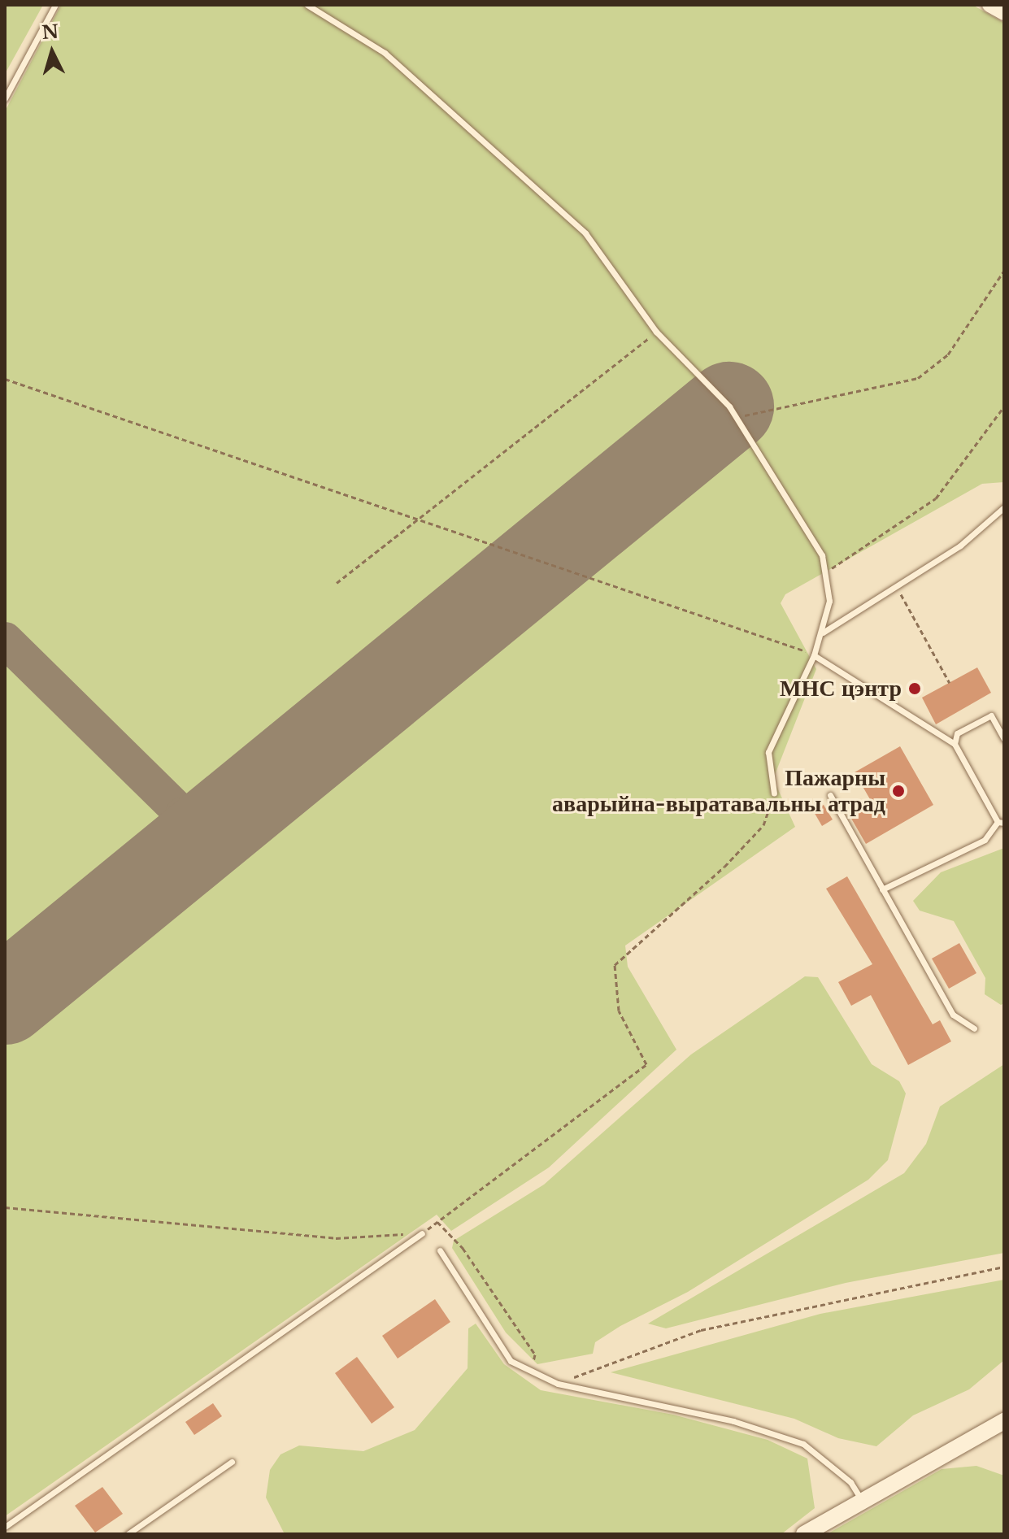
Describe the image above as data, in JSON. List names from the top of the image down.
{
  "places": ["МНС цэнтр", "Пажарны аварыйна-выратавальны атрад"],
  "north": "top"
}
